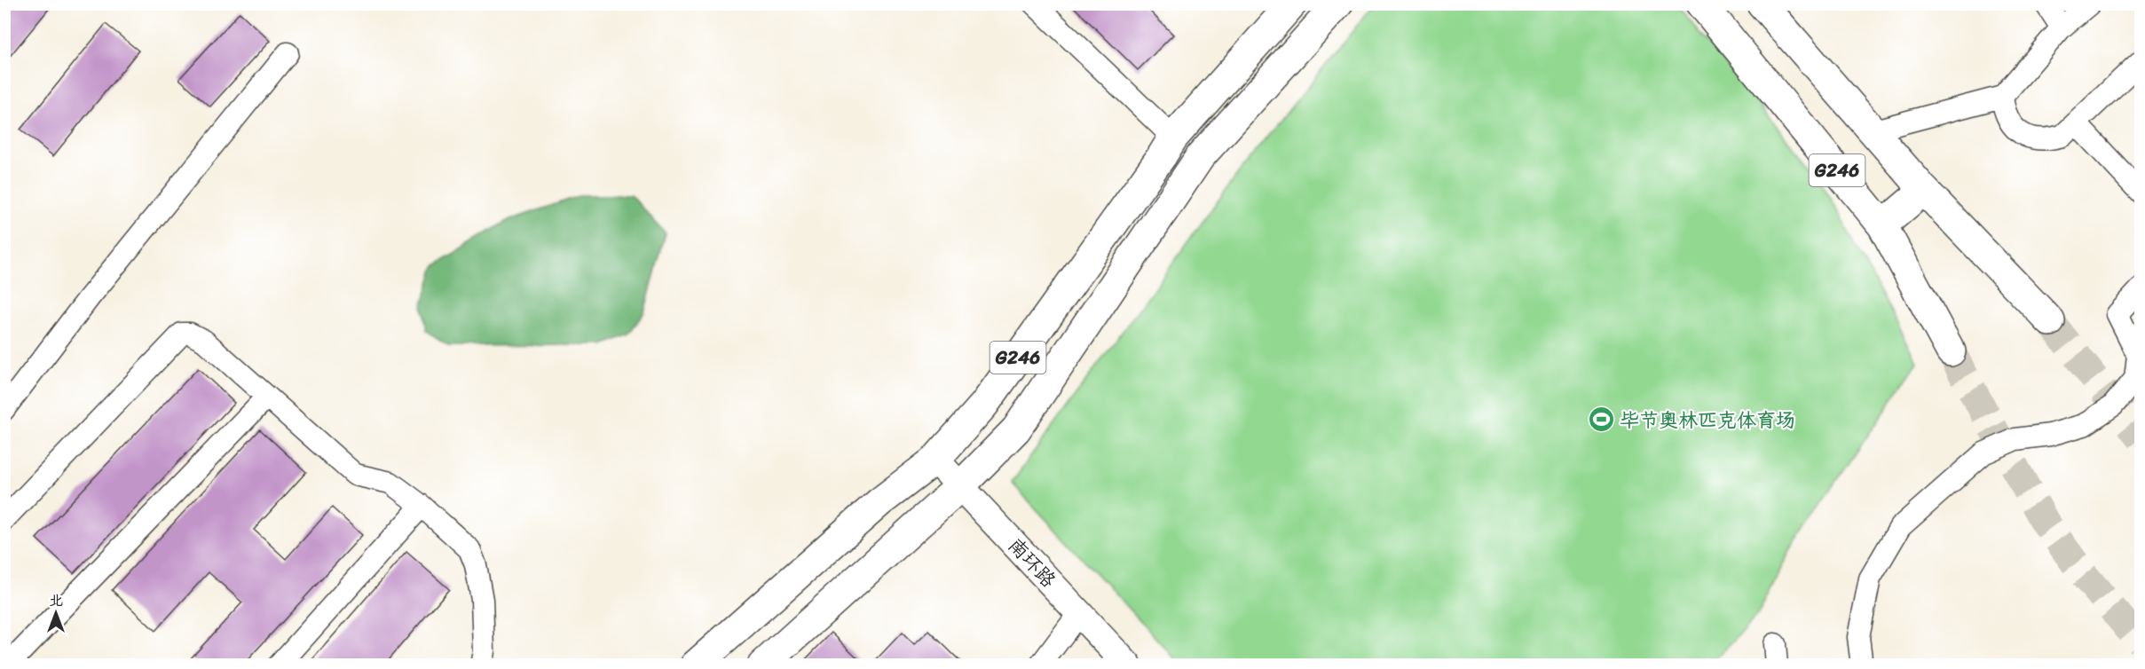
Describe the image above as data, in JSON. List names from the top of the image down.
{
  "streets": {
    "highway": ["G246"],
    "main road": ["南环路"]
  },
  "crossings": [
    ["G246", "南环路"]
  ],
  "places": {
    "sports": ["毕节奥林匹克体育场"]
  },
  "north": "top"
}
